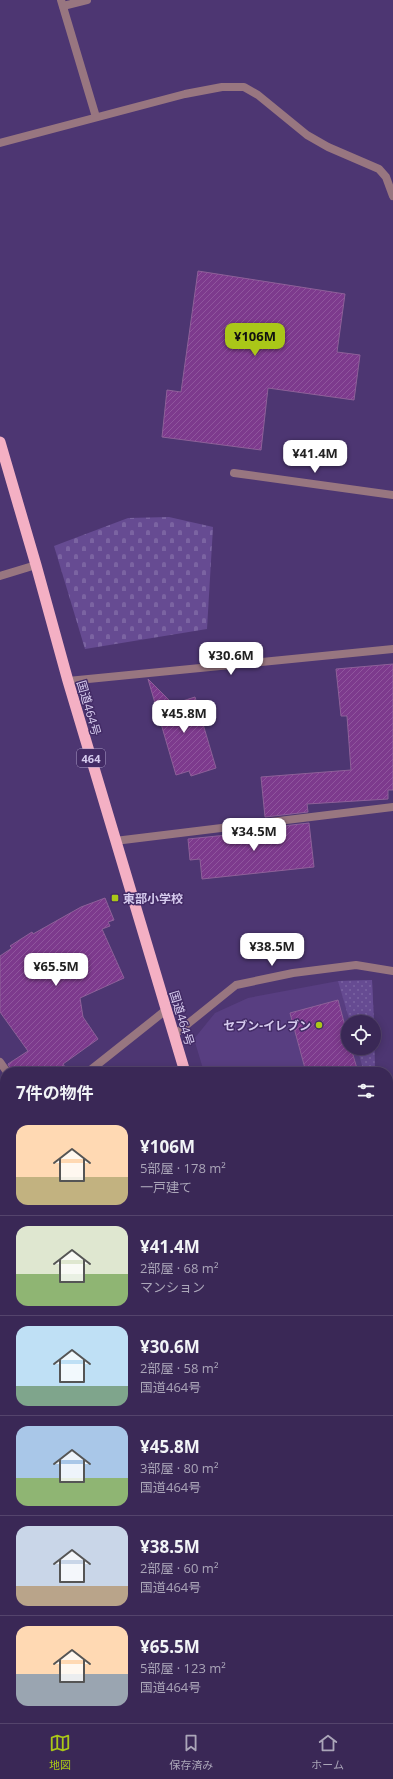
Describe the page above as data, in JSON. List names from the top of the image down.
{
  "streets": {
    "highway": ["国道464号", "464"]
  },
  "places": {
    "transit": ["東部小学校"],
    "other": ["セブン-イレブン"]
  },
  "page": {
    "price": [
      "¥106M",
      "¥41.4M",
      "¥30.6M",
      "¥45.8M",
      "¥34.5M",
      "¥38.5M",
      "¥65.5M"
    ],
    "heading": "7件の物件",
    "list": [
      {
        "name": "¥106M",
        "note": "5部屋 · 178 m² · 一戸建て"
      },
      {
        "name": "¥41.4M",
        "note": "2部屋 · 68 m² · マンション"
      },
      {
        "name": "¥30.6M",
        "note": "2部屋 · 58 m² · 国道464号"
      },
      {
        "name": "¥45.8M",
        "note": "3部屋 · 80 m² · 国道464号"
      },
      {
        "name": "¥38.5M",
        "note": "2部屋 · 60 m² · 国道464号"
      },
      {
        "name": "¥65.5M",
        "note": "5部屋 · 123 m² · 国道464号"
      }
    ],
    "tabs": ["地図", "保存済み", "ホーム"]
  }
}
